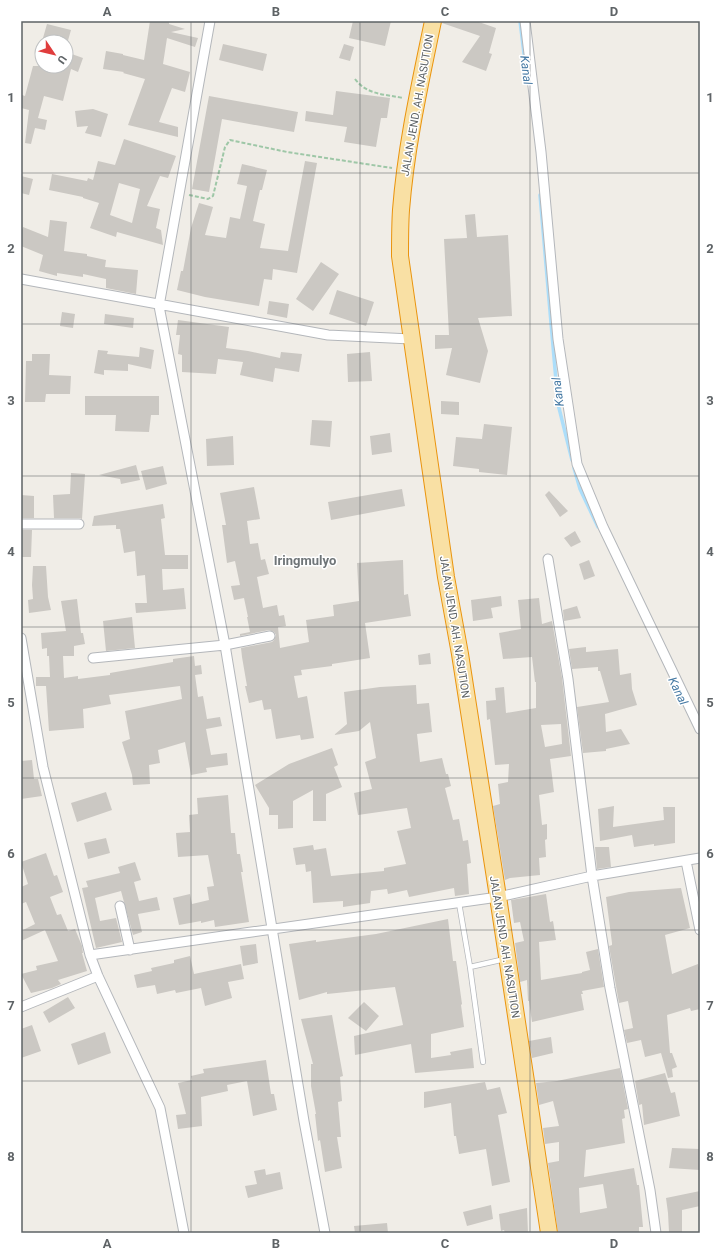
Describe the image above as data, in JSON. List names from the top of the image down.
{
  "streets": {
    "highway": ["JALAN JEND. AH. NASUTION"]
  },
  "districts": ["Iringmulyo"],
  "water": ["Kanal"],
  "north": "bottom right",
  "grid": {
    "columns": [
      "A",
      "B",
      "C",
      "D"
    ],
    "rows": [
      "1",
      "2",
      "3",
      "4",
      "5",
      "6",
      "7",
      "8"
    ]
  }
}
